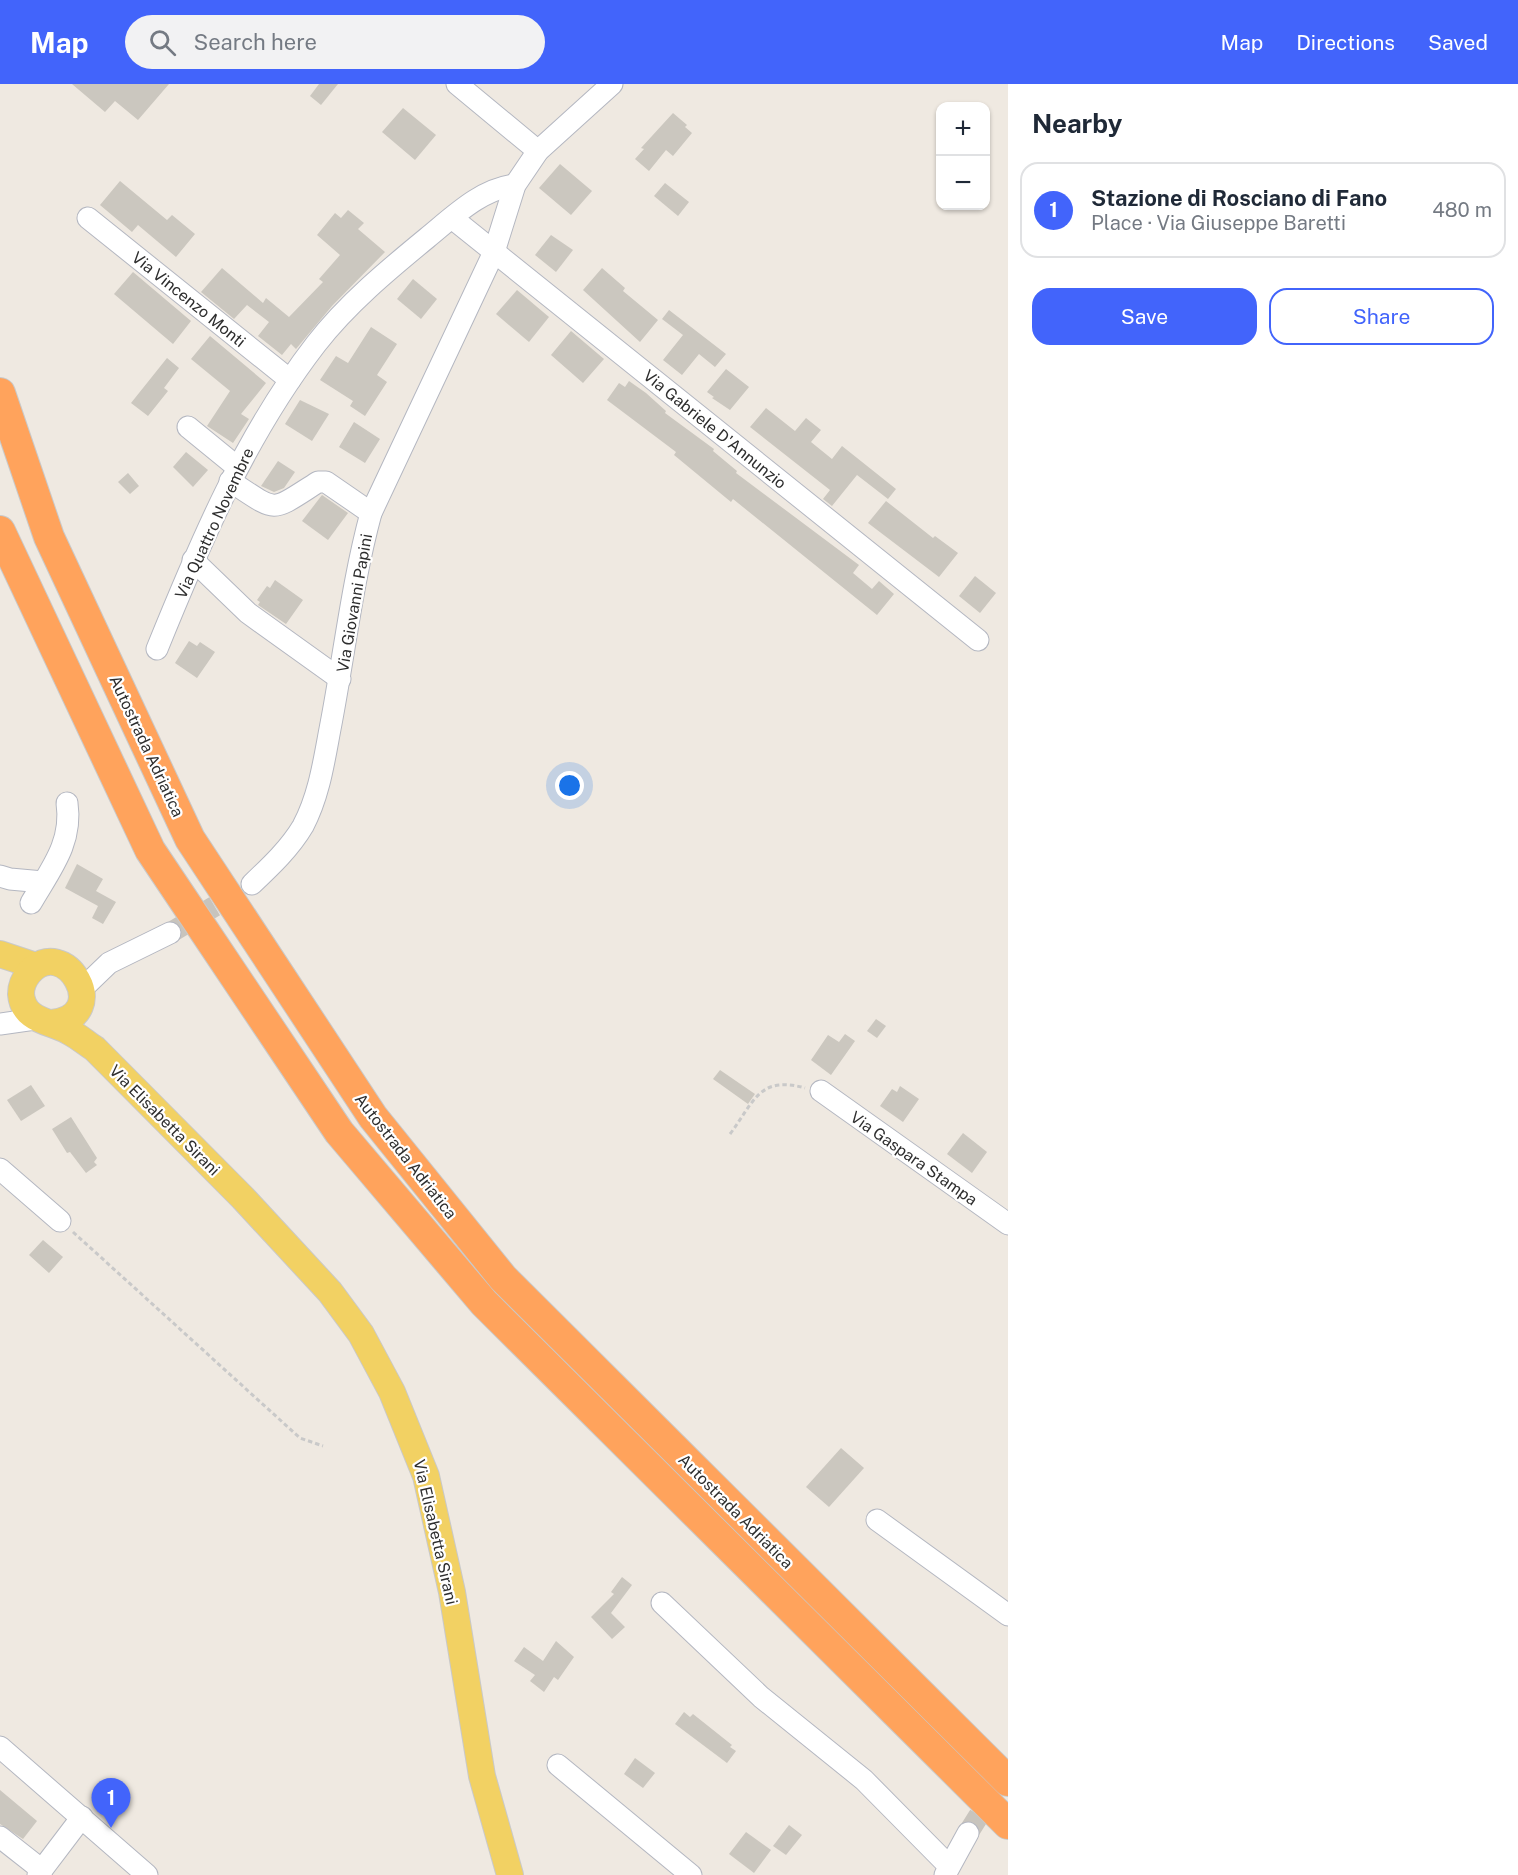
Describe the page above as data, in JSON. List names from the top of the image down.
{
  "streets": {
    "highway": ["Autostrada Adriatica"],
    "main road": ["Via Elisabetta Sirani"],
    "street": [
      "Via Vincenzo Monti",
      "Via Gabriele D'Annunzio",
      "Via Quattro Novembre",
      "Via Giovanni Papini",
      "Via Gaspara Stampa"
    ]
  },
  "crossings": [
    ["Via Vincenzo Monti", "Via Quattro Novembre"],
    ["Via Gabriele D'Annunzio", "Via Quattro Novembre"],
    ["Via Gabriele D'Annunzio", "Via Giovanni Papini"],
    ["Via Quattro Novembre", "Via Giovanni Papini"]
  ],
  "page": {
    "header": "Map",
    "search": "Search here",
    "nav": ["Map", "Directions", "Saved"],
    "heading": "Nearby",
    "map_buttons": ["+", "−"],
    "list": [
      {
        "mark": "1",
        "name": "Stazione di Rosciano di Fano",
        "note": "Place · Via Giuseppe Baretti",
        "value": "480 m"
      }
    ],
    "buttons": ["Save", "Share"],
    "pins": "1"
  }
}
